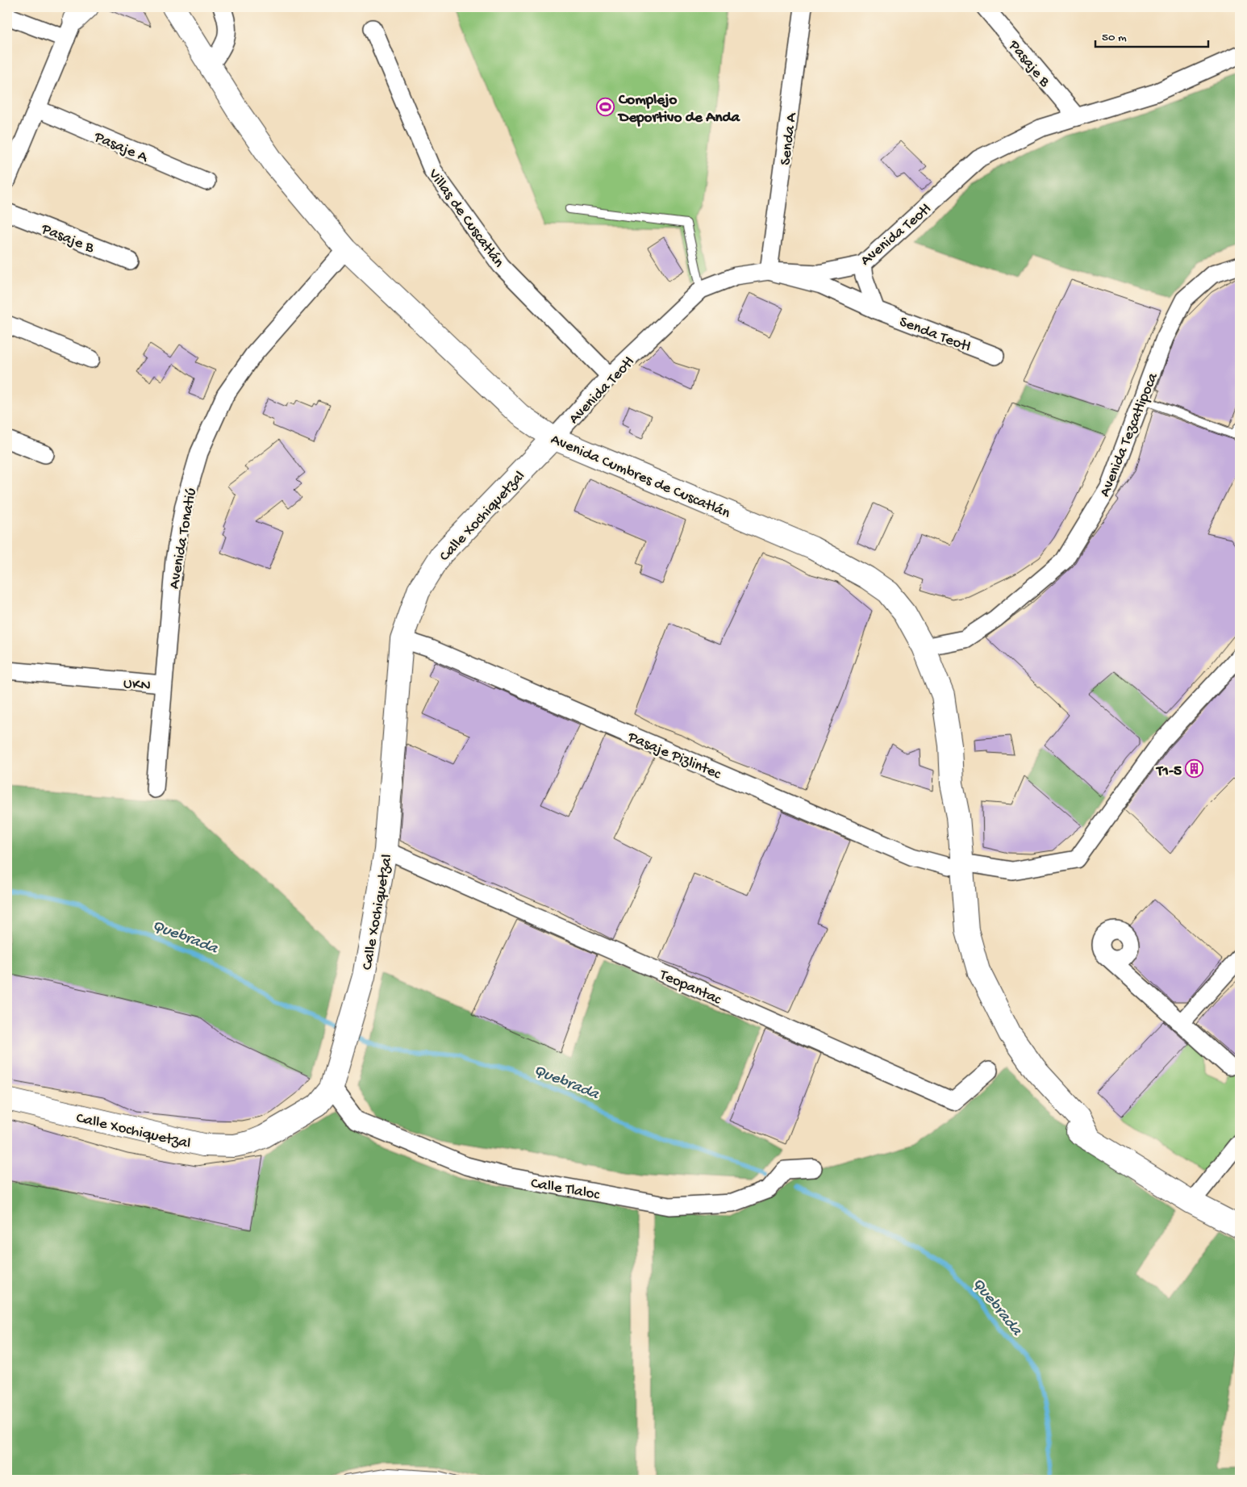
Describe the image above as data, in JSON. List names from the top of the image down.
{
  "streets": {
    "main road": ["Avenida Cumbres de Cuscatlán", "Calle Xochiquetzal"],
    "street": [
      "Pasaje B",
      "Senda A",
      "Pasaje A",
      "Villas de Cuscatlán",
      "Avenida Teotl",
      "Senda Teotl",
      "Avenida Tezcatlipoca",
      "Avenida Tonatiú",
      "UKN",
      "Pasaje Pizlintec",
      "Teopantac",
      "Calle Tlaloc"
    ]
  },
  "crossings": [
    ["Pasaje B", "Avenida Teotl"],
    ["Senda A", "Avenida Teotl"],
    ["Senda A", "Senda Teotl"],
    ["Villas de Cuscatlán", "Avenida Teotl"],
    ["Avenida Teotl", "Senda Teotl"],
    ["Avenida Teotl", "Avenida Cumbres de Cuscatlán"],
    ["Avenida Teotl", "Calle Xochiquetzal"],
    ["Avenida Tezcatlipoca", "Avenida Cumbres de Cuscatlán"],
    ["Avenida Cumbres de Cuscatlán", "Calle Xochiquetzal"],
    ["Avenida Cumbres de Cuscatlán", "Avenida Tonatiú"],
    ["Avenida Cumbres de Cuscatlán", "Pasaje Pizlintec"],
    ["Calle Xochiquetzal", "Pasaje Pizlintec"],
    ["Calle Xochiquetzal", "Teopantac"],
    ["Calle Xochiquetzal", "Calle Tlaloc"],
    ["Avenida Tonatiú", "UKN"]
  ],
  "water": ["Quebrada"],
  "places": {
    "sports": ["Complejo Deportivo de Anda"],
    "building": ["T1-5"]
  },
  "scale_bar": "50 m"
}
